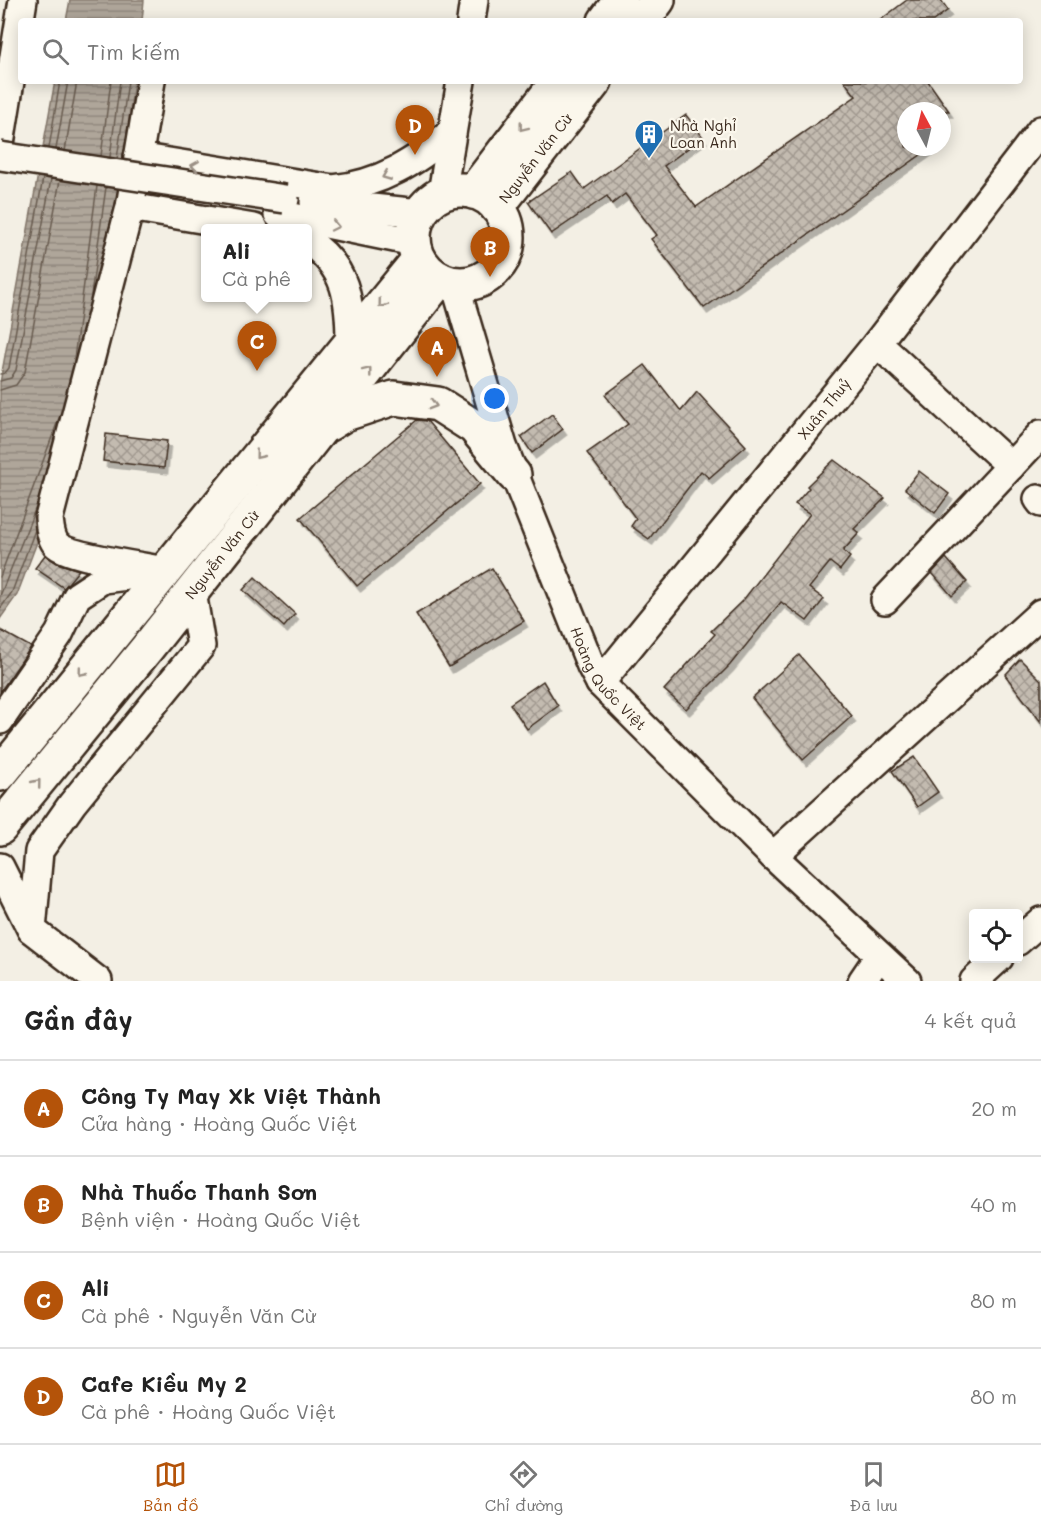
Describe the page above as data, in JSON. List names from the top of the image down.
{
  "streets": {
    "main road": ["Nguyễn Văn Cừ"],
    "street": ["Xuân Thuỷ", "Hoàng Quốc Việt"]
  },
  "crossings": [
    ["Nguyễn Văn Cừ", "Hoàng Quốc Việt"],
    ["Xuân Thuỷ", "Hoàng Quốc Việt"]
  ],
  "places": {
    "building": ["Nhà Nghỉ Loan Anh"]
  },
  "north": "top",
  "page": {
    "search": "Tìm kiếm",
    "pins": [
      "D",
      "B",
      "C",
      "A"
    ],
    "popup": ["Ali", "Cà phê"],
    "heading": ["Gần đây", "4 kết quả"],
    "list": [
      {
        "mark": "A",
        "name": "Công Ty May Xk Việt Thành",
        "note": "Cửa hàng · Hoàng Quốc Việt",
        "value": "20 m"
      },
      {
        "mark": "B",
        "name": "Nhà Thuốc Thanh Sơn",
        "note": "Bệnh viện · Hoàng Quốc Việt",
        "value": "40 m"
      },
      {
        "mark": "C",
        "name": "Ali",
        "note": "Cà phê · Nguyễn Văn Cừ",
        "value": "80 m"
      },
      {
        "mark": "D",
        "name": "Cafe Kiều My 2",
        "note": "Cà phê · Hoàng Quốc Việt",
        "value": "80 m"
      }
    ],
    "nav": ["Bản đồ", "Chỉ đường", "Đã lưu"]
  }
}
